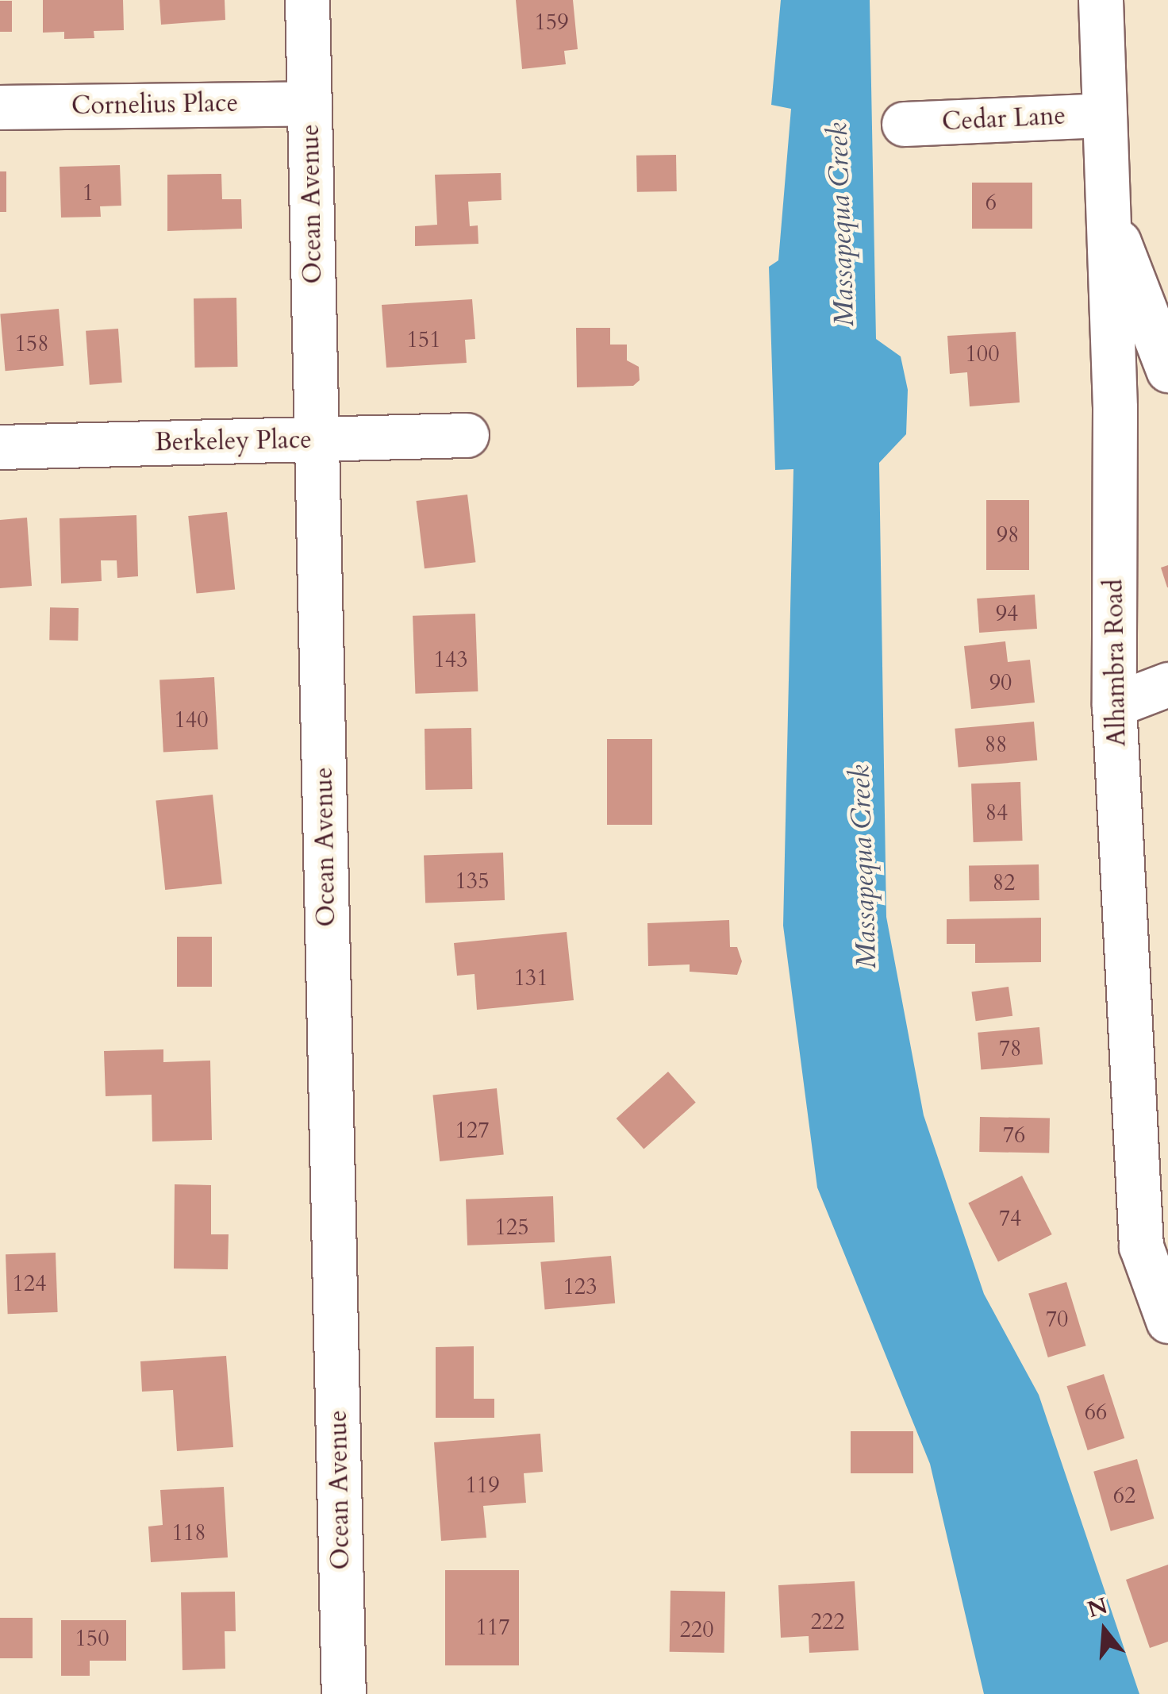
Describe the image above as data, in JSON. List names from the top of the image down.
{
  "streets": {
    "street": [
      "Cornelius Place",
      "Cedar Lane",
      "Ocean Avenue",
      "Berkeley Place",
      "Alhambra Road"
    ]
  },
  "crossings": [
    ["Cornelius Place", "Ocean Avenue"],
    ["Cedar Lane", "Alhambra Road"],
    ["Ocean Avenue", "Berkeley Place"]
  ],
  "water": ["Massapequa Creek"],
  "house_numbers": [
    "159",
    "1",
    "6",
    "151",
    "158",
    "100",
    "98",
    "94",
    "143",
    "90",
    "140",
    "88",
    "84",
    "135",
    "82",
    "131",
    "78",
    "127",
    "76",
    "74",
    "125",
    "124",
    "123",
    "70",
    "66",
    "119",
    "62",
    "118",
    "222",
    "117",
    "220",
    "150"
  ],
  "north": "top"
}
